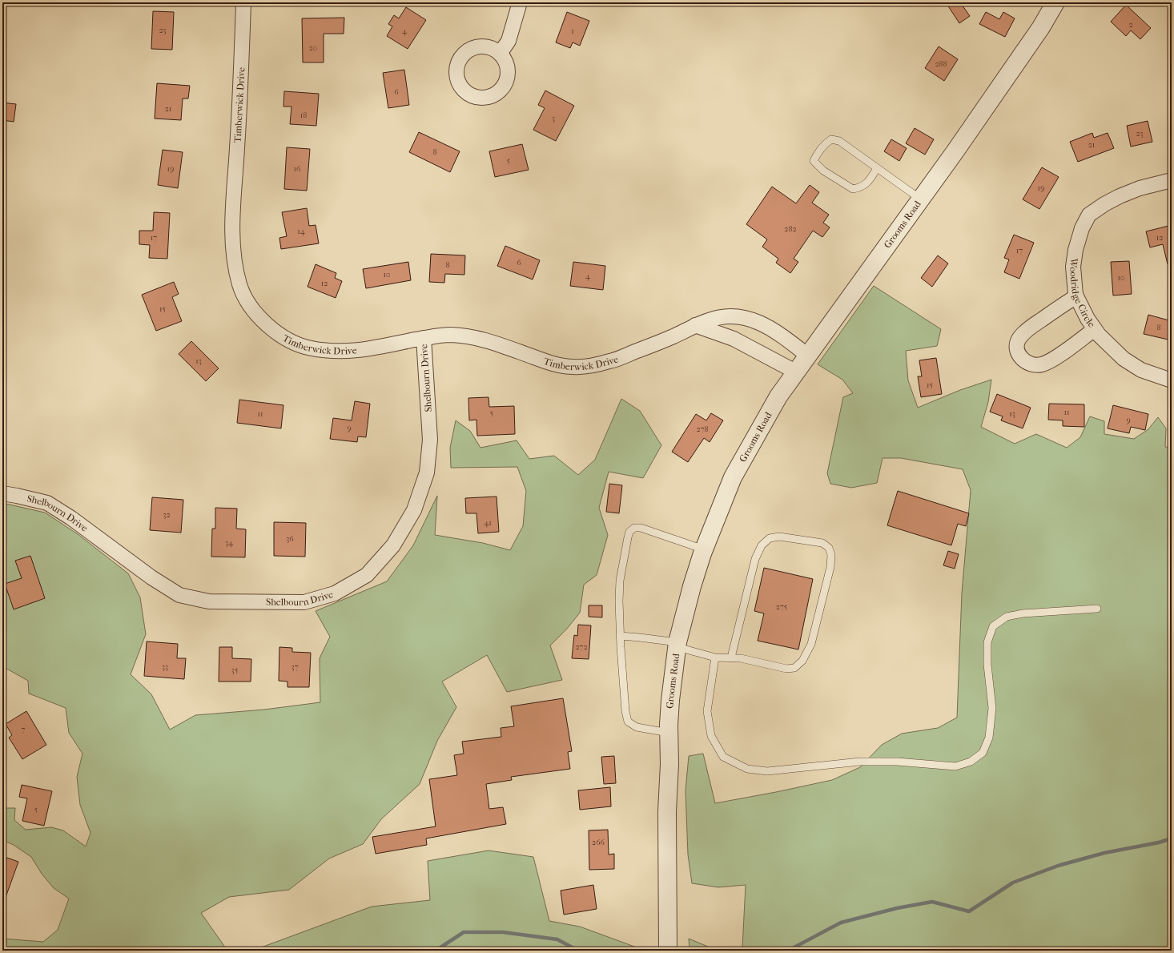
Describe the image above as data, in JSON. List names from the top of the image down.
{
  "streets": {
    "street": [
      "Timberwick Drive",
      "Grooms Road",
      "Woodridge Circle",
      "Shelbourn Drive"
    ]
  },
  "crossings": [
    ["Timberwick Drive", "Grooms Road"],
    ["Timberwick Drive", "Shelbourn Drive"]
  ],
  "house_numbers": [
    "2",
    "23",
    "4",
    "1",
    "20",
    "288",
    "6",
    "21",
    "18",
    "3",
    "23",
    "21",
    "8",
    "5",
    "19",
    "16",
    "19",
    "282",
    "14",
    "17",
    "12",
    "17",
    "6",
    "8",
    "10",
    "4",
    "10",
    "12",
    "15",
    "8",
    "13",
    "15",
    "11",
    "5",
    "11",
    "13",
    "9",
    "9",
    "278",
    "32",
    "41",
    "36",
    "34",
    "275",
    "272",
    "33",
    "37",
    "35",
    "7",
    "5",
    "266"
  ]
}
